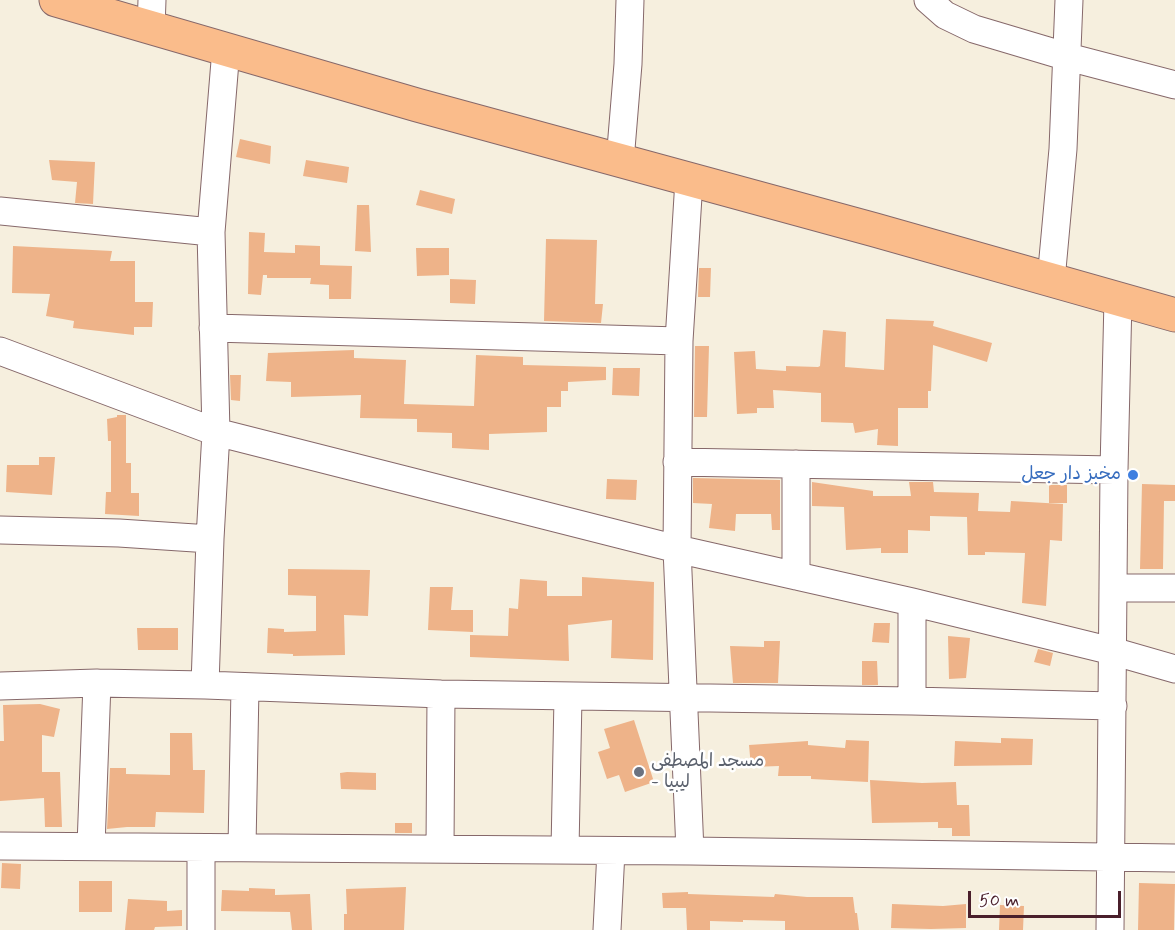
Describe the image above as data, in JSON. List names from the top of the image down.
{
  "places": ["مخبز دار جعل", "مسجد المصطفى - ليبيا"],
  "scale_bar": "50 m"
}
